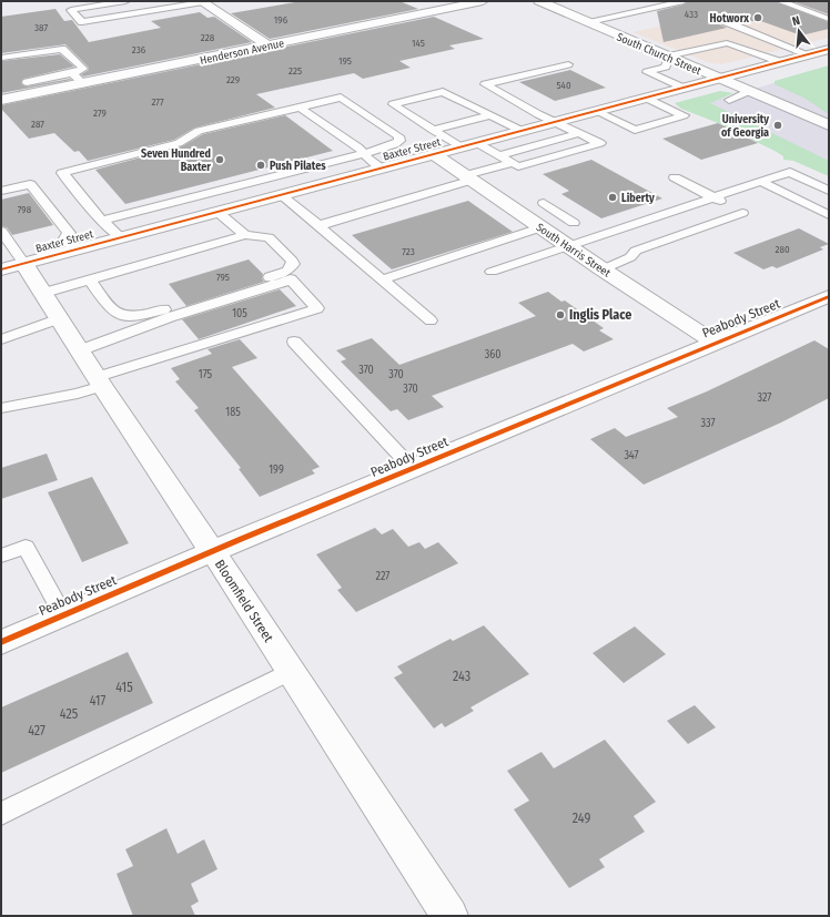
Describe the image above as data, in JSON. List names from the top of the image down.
{
  "streets": {
    "street": [
      "Henderson Avenue",
      "South Church Street",
      "Baxter Street",
      "South Harris Street",
      "Peabody Street",
      "Bloomfield Street"
    ]
  },
  "crossings": [
    ["South Church Street", "Baxter Street"],
    ["Baxter Street", "South Harris Street"],
    ["Baxter Street", "Bloomfield Street"],
    ["South Harris Street", "Peabody Street"],
    ["Peabody Street", "Bloomfield Street"]
  ],
  "places": [
    "Hotworx",
    "University of Georgia",
    "Seven Hundred Baxter",
    "Push Pilates",
    "Liberty",
    "Inglis Place"
  ],
  "house_numbers": [
    "433",
    "196",
    "387",
    "228",
    "145",
    "236",
    "195",
    "225",
    "229",
    "540",
    "277",
    "279",
    "287",
    "798",
    "280",
    "723",
    "795",
    "105",
    "360",
    "370",
    "175",
    "370",
    "370",
    "327",
    "185",
    "337",
    "347",
    "199",
    "227",
    "243",
    "415",
    "417",
    "425",
    "427",
    "249"
  ],
  "north": "top"
}
